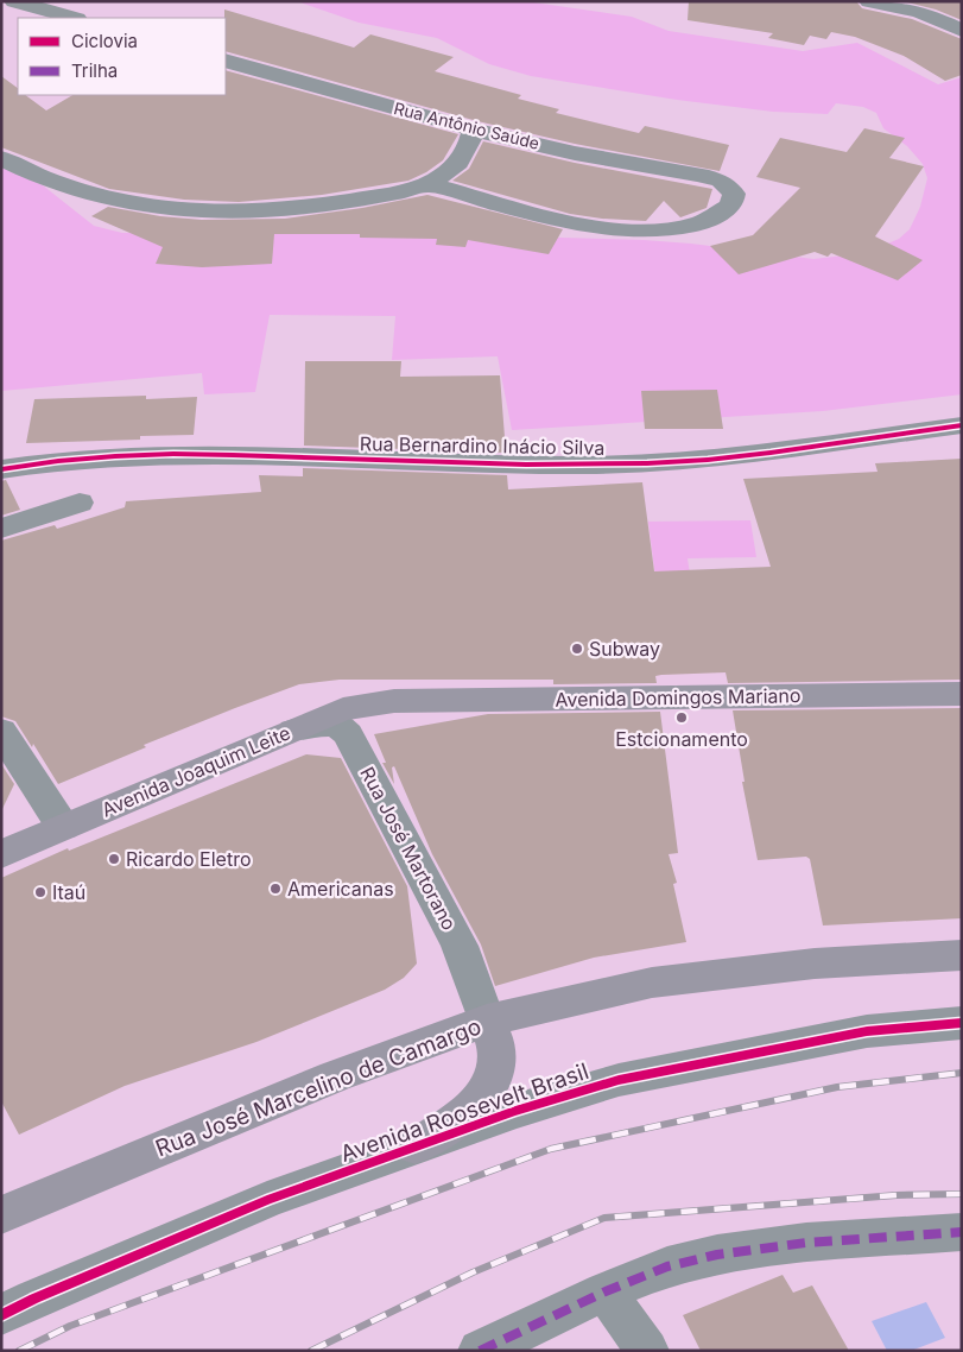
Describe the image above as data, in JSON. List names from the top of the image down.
{
  "streets": {
    "main road": ["Avenida Domingos Mariano", "Avenida Joaquim Leite", "Rua José Marcelino de Camargo"],
    "street": [
      "Rua Antônio Saúde",
      "Rua Bernardino Inácio Silva",
      "Rua José Martorano",
      "Avenida Roosevelt Brasil"
    ]
  },
  "crossings": [
    ["Avenida Domingos Mariano", "Avenida Joaquim Leite"],
    ["Avenida Joaquim Leite", "Rua José Martorano"],
    ["Rua José Martorano", "Rua José Marcelino de Camargo"]
  ],
  "places": [
    "Subway",
    "Estcionamento",
    "Ricardo Eletro",
    "Americanas",
    "Itaú"
  ],
  "legend": ["Ciclovia", "Trilha"]
}
